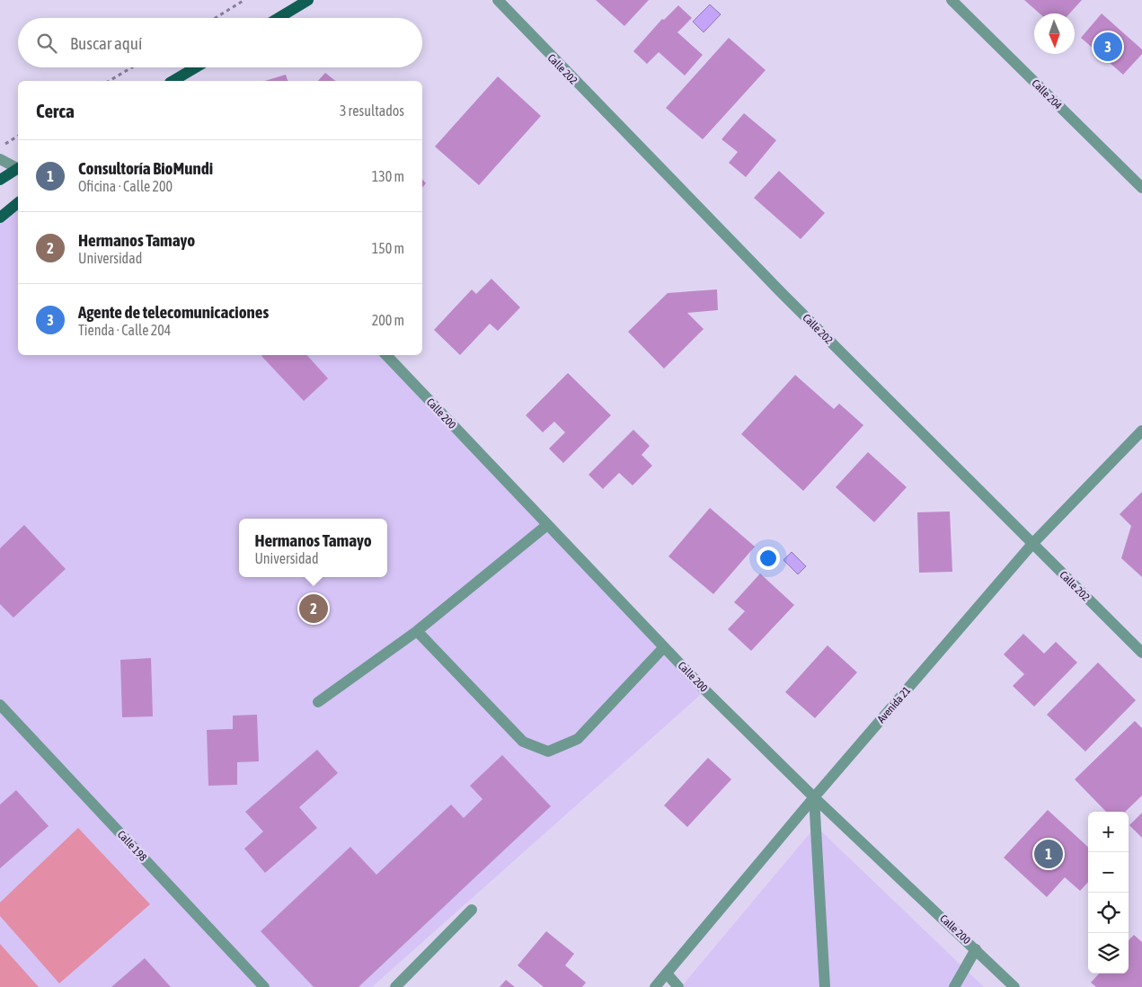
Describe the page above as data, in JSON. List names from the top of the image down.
{
  "streets": {
    "street": [
      "Calle 202",
      "Calle 204",
      "Calle 200",
      "Avenida 21",
      "Calle 198"
    ]
  },
  "crossings": [
    ["Calle 202", "Avenida 21"],
    ["Calle 200", "Avenida 21"]
  ],
  "north": "bottom",
  "page": {
    "search": "Buscar aquí",
    "pins": ["3", "2", "1"],
    "heading": ["Cerca", "3 resultados"],
    "list": [
      {
        "mark": "1",
        "name": "Consultoría BioMundi",
        "note": "Oficina · Calle 200",
        "value": "130 m"
      },
      {
        "mark": "2",
        "name": "Hermanos Tamayo",
        "note": "Universidad",
        "value": "150 m"
      },
      {
        "mark": "3",
        "name": "Agente de telecomunicaciones",
        "note": "Tienda · Calle 204",
        "value": "200 m"
      }
    ],
    "popup": ["Hermanos Tamayo", "Universidad"],
    "map_buttons": ["+", "−"]
  }
}
